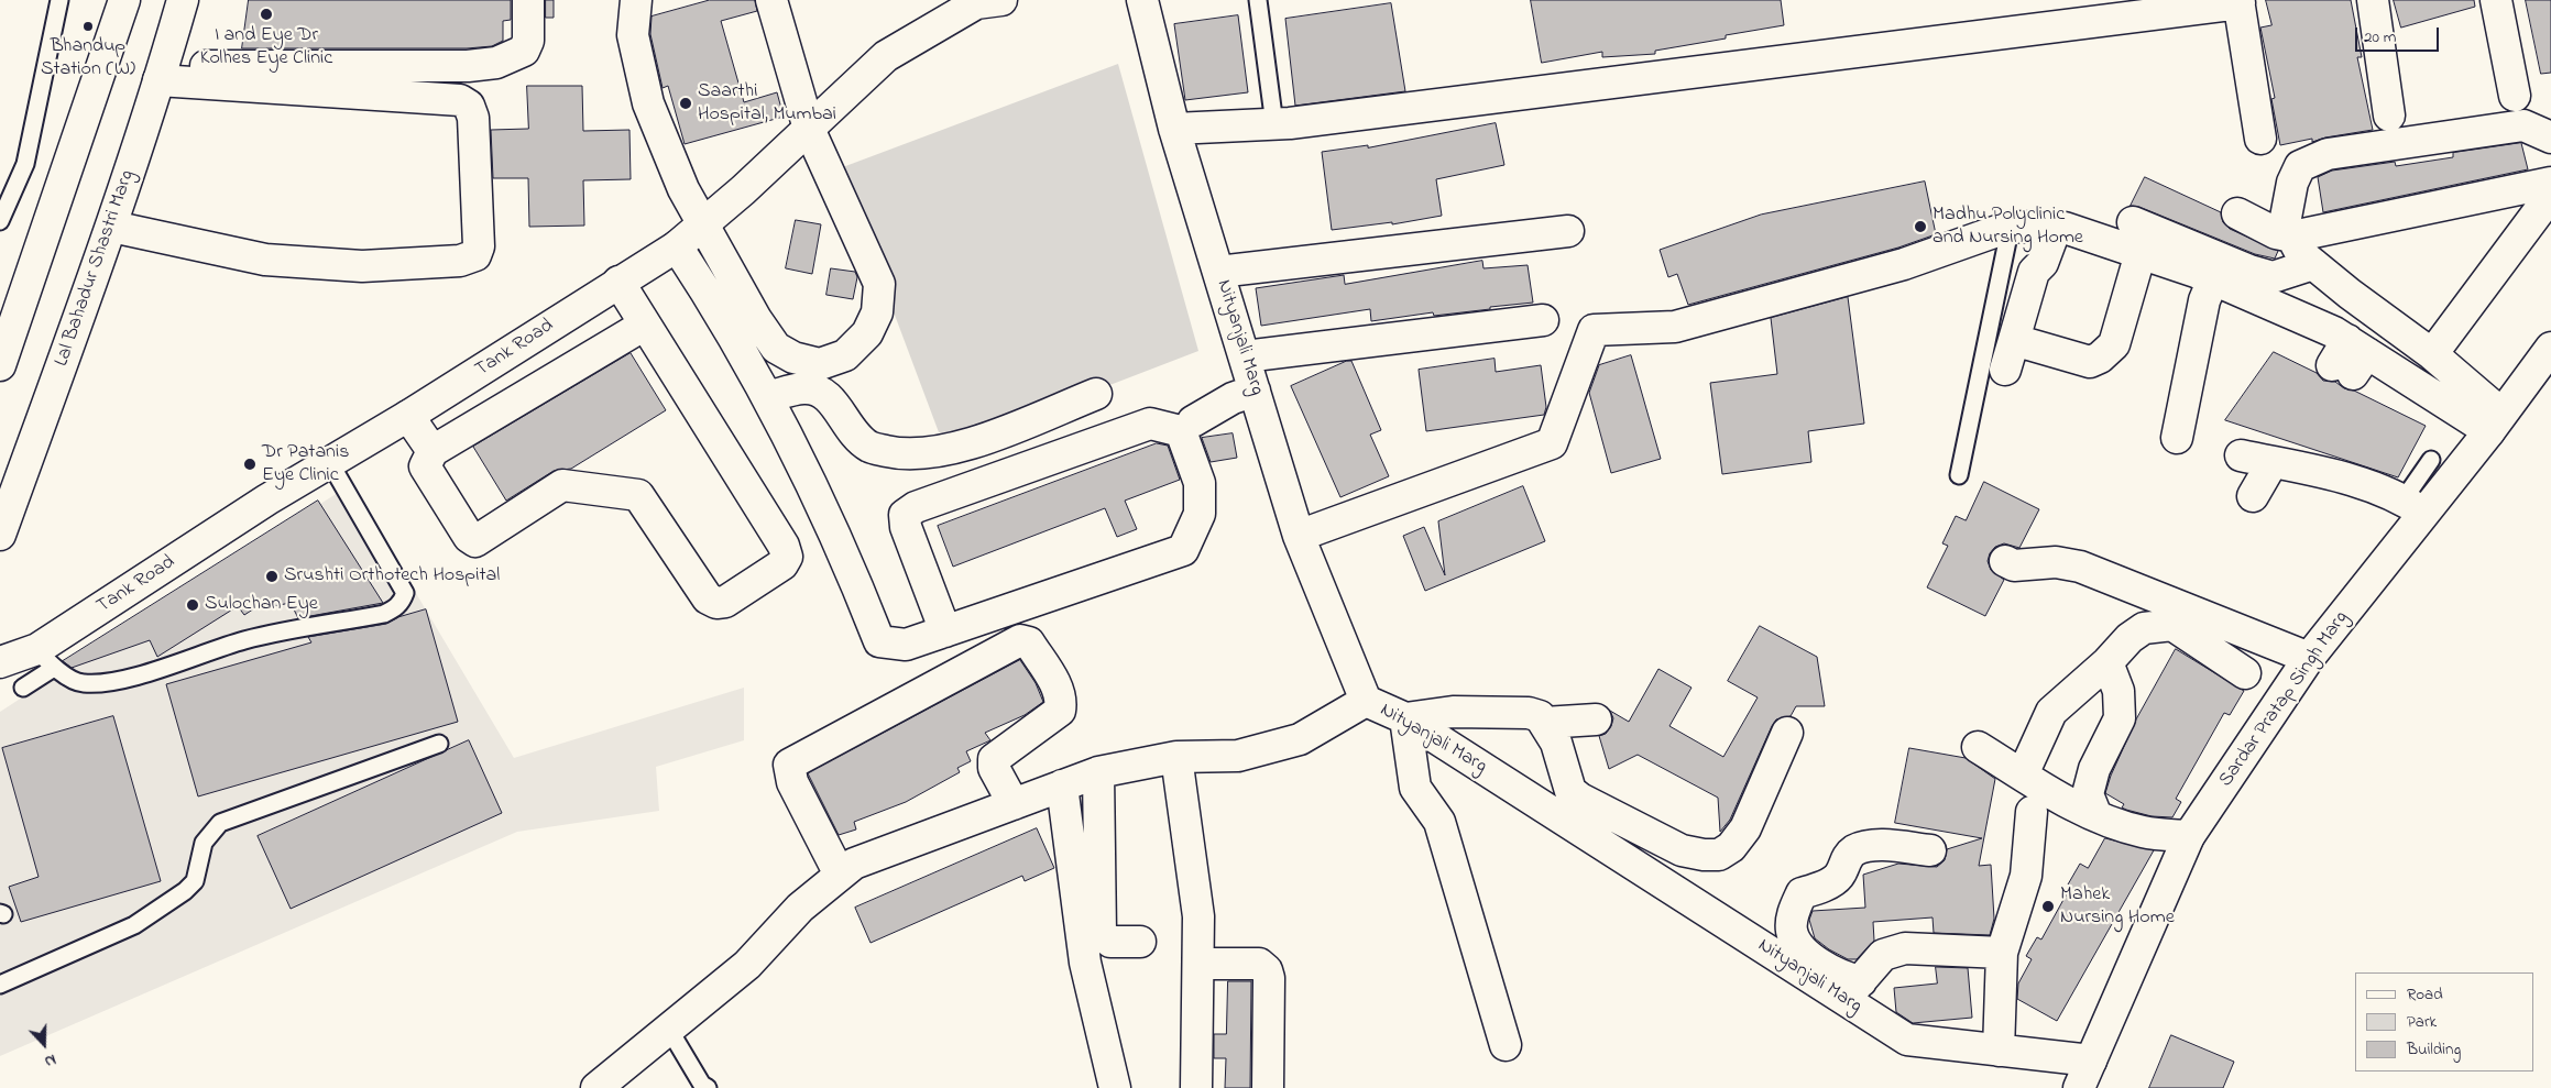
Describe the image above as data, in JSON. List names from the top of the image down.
{
  "streets": {
    "street": [
      "Lal Bahadur Shastri Marg",
      "Nityanjali Marg",
      "Tank Road",
      "Sardar Pratap Singh Marg"
    ]
  },
  "crossings": [
    ["Nityanjali Marg", "Sardar Pratap Singh Marg"]
  ],
  "places": [
    "I and Eye Dr Kolhes Eye Clinic",
    "Bhandup Station (W)",
    "Saarthi Hospital, Mumbai",
    "Madhu Polyclinic and Nursing Home",
    "Dr Patanis Eye Clinic",
    "Srushti Orthotech Hospital",
    "Sulochan Eye",
    "Mahek Nursing Home"
  ],
  "legend": ["Road", "Park", "Building"],
  "scale_bar": "20 m",
  "north": "bottom"
}
